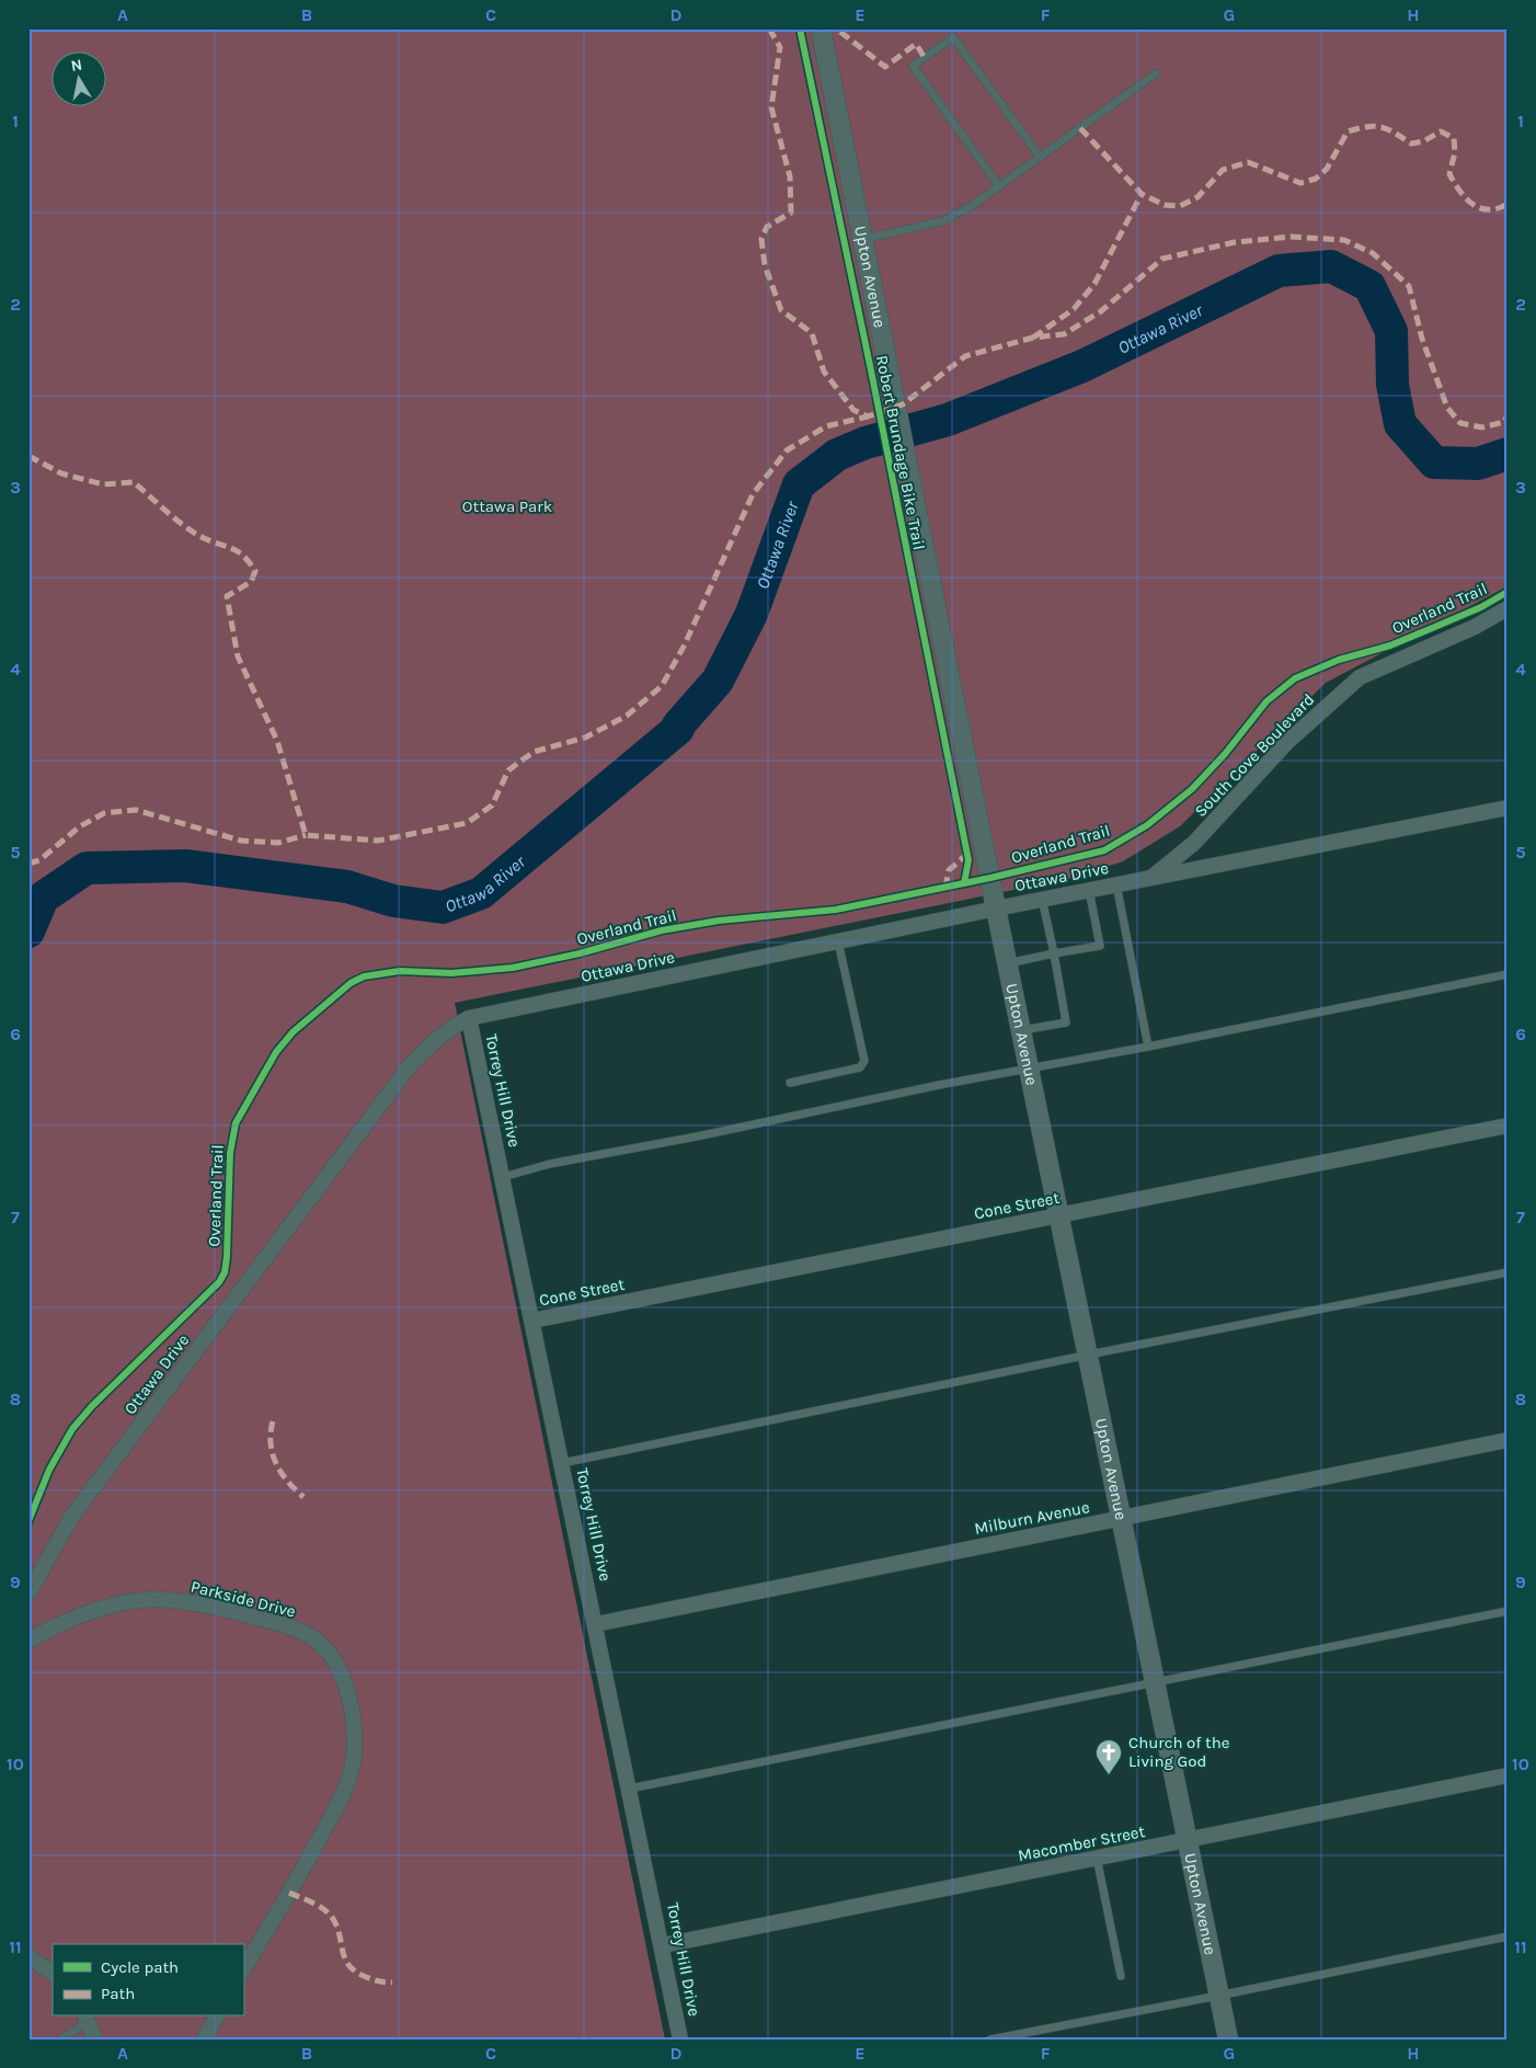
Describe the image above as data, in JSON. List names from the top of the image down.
{
  "streets": {
    "street": [
      "Upton Avenue",
      "South Cove Boulevard",
      "Ottawa Drive",
      "Torrey Hill Drive",
      "Cone Street",
      "Milburn Avenue",
      "Parkside Drive",
      "Macomber Street"
    ],
    "cycle path": ["Robert Brundage Bike Trail", "Overland Trail"]
  },
  "crossings": [
    ["Upton Avenue", "Ottawa Drive"],
    ["Upton Avenue", "Cone Street"],
    ["Upton Avenue", "Milburn Avenue"],
    ["Upton Avenue", "Macomber Street"],
    ["South Cove Boulevard", "Ottawa Drive"],
    ["Ottawa Drive", "Torrey Hill Drive"],
    ["Torrey Hill Drive", "Cone Street"],
    ["Torrey Hill Drive", "Milburn Avenue"],
    ["Torrey Hill Drive", "Macomber Street"]
  ],
  "water": ["Ottawa River"],
  "parks": ["Ottawa Park"],
  "places": {
    "church": ["Church of the Living God"]
  },
  "legend": ["Cycle path", "Path"],
  "north": "top",
  "grid": {
    "columns": [
      "A",
      "B",
      "C",
      "D",
      "E",
      "F",
      "G",
      "H"
    ],
    "rows": [
      "1",
      "2",
      "3",
      "4",
      "5",
      "6",
      "7",
      "8",
      "9",
      "10",
      "11"
    ]
  }
}
